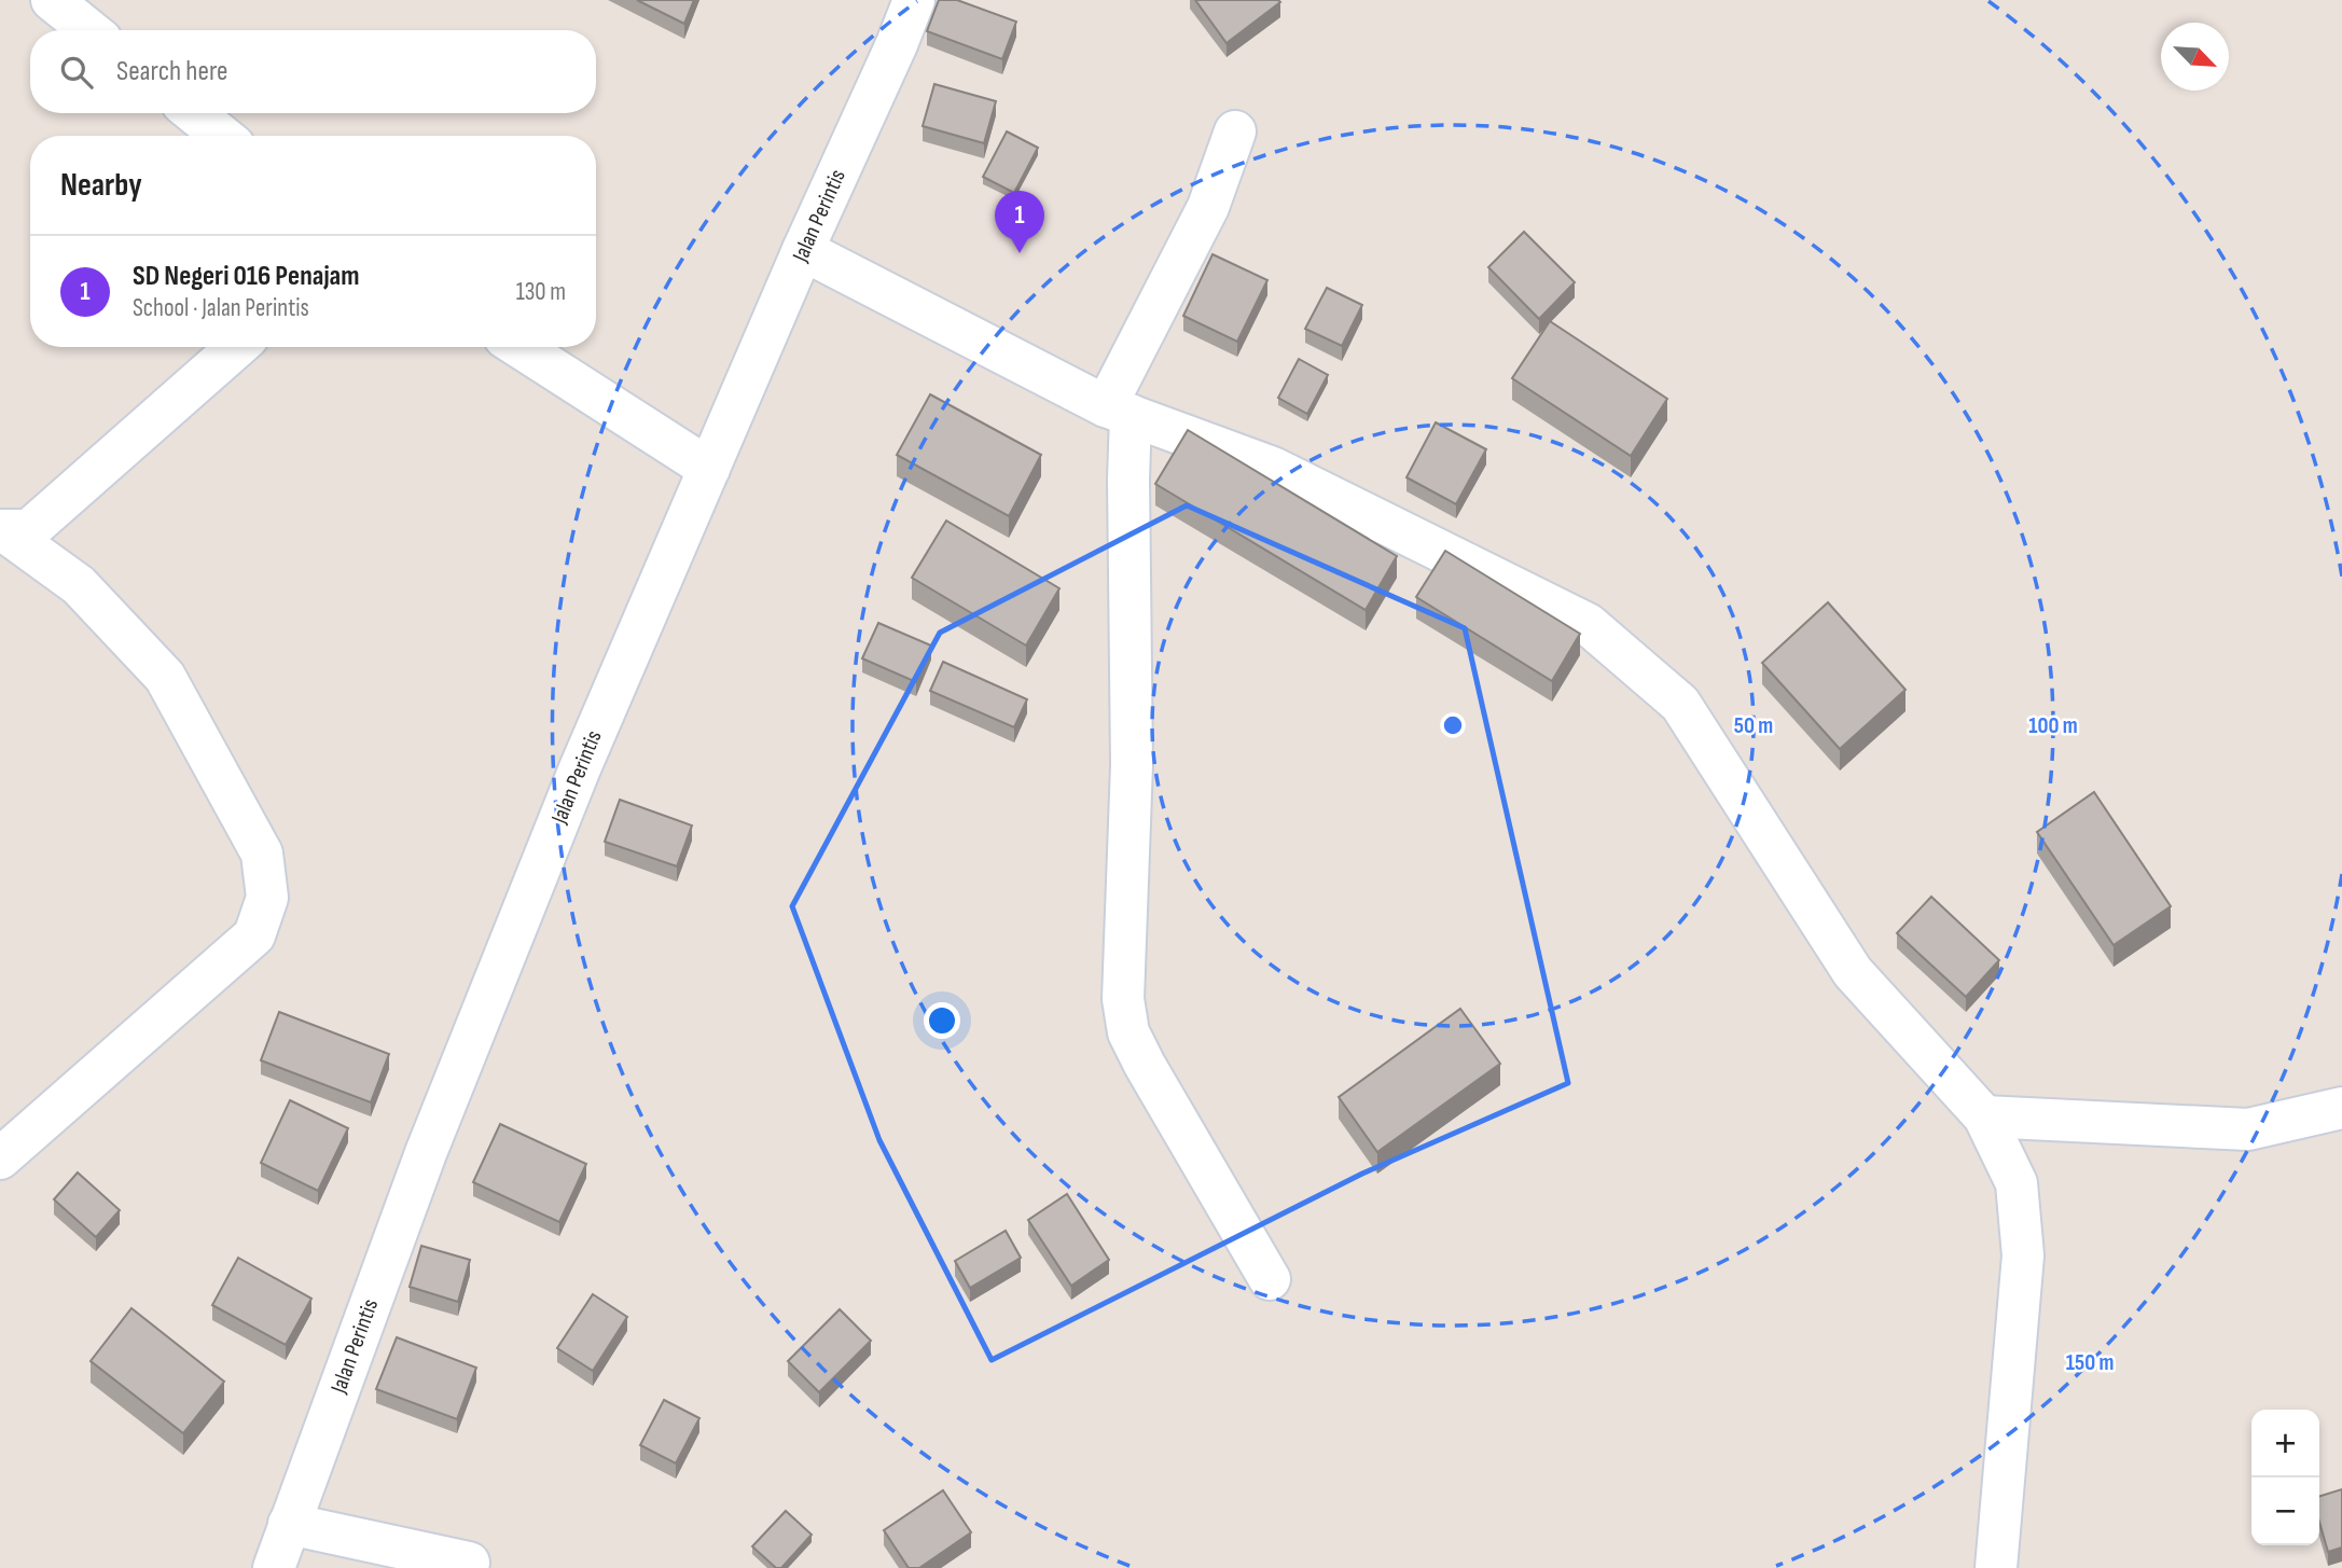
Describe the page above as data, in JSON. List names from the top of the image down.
{
  "streets": {
    "street": ["Jalan Perintis"]
  },
  "north": "bottom right",
  "page": {
    "search": "Search here",
    "heading": "Nearby",
    "pins": "1",
    "list": [
      {
        "mark": "1",
        "name": "SD Negeri 016 Penajam",
        "note": "School · Jalan Perintis",
        "value": "130 m"
      }
    ],
    "map_buttons": ["+", "−"]
  },
  "rings": ["50 m", "100 m", "150 m"]
}
